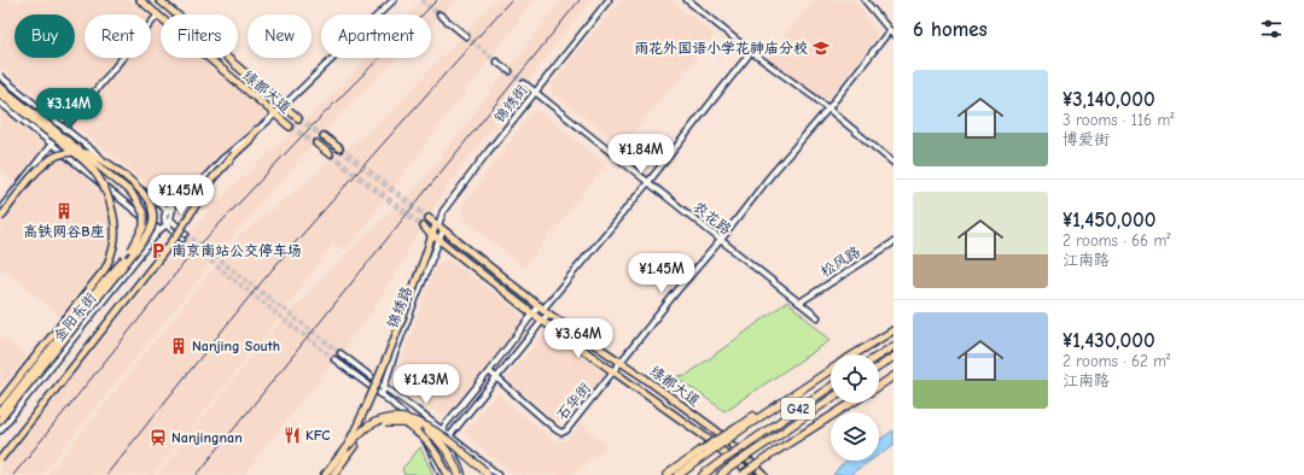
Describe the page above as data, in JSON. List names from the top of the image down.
{
  "streets": {
    "highway": ["G42"],
    "main road": ["绿都大道"],
    "street": [
      "锦绣街",
      "农花路",
      "松风路",
      "锦绣路",
      "金阳东街",
      "石华街"
    ]
  },
  "crossings": [
    ["绿都大道", "锦绣街"],
    ["绿都大道", "锦绣路"],
    ["绿都大道", "石华街"],
    ["锦绣街", "农花路"],
    ["锦绣街", "锦绣路"],
    ["农花路", "松风路"],
    ["农花路", "石华街"]
  ],
  "places": {
    "school or university": ["雨花外国语小学花神庙分校"],
    "building": ["高铁网谷B座", "Nanjing South"],
    "parking": ["南京南站公交停车场"],
    "restaurant": ["KFC"],
    "station": ["Nanjingnan"]
  },
  "page": {
    "heading": "6 homes",
    "chip": [
      "Buy",
      "Rent",
      "Filters",
      "New",
      "Apartment"
    ],
    "list": [
      {
        "name": "¥3,140,000",
        "note": "3 rooms · 116 m² · 博爱街"
      },
      {
        "name": "¥1,450,000",
        "note": "2 rooms · 66 m² · 江南路"
      },
      {
        "name": "¥1,430,000",
        "note": "2 rooms · 62 m² · 江南路"
      }
    ],
    "price": [
      "¥3.14M",
      "¥1.84M",
      "¥1.45M",
      "¥1.45M",
      "¥3.64M",
      "¥1.43M"
    ]
  }
}
